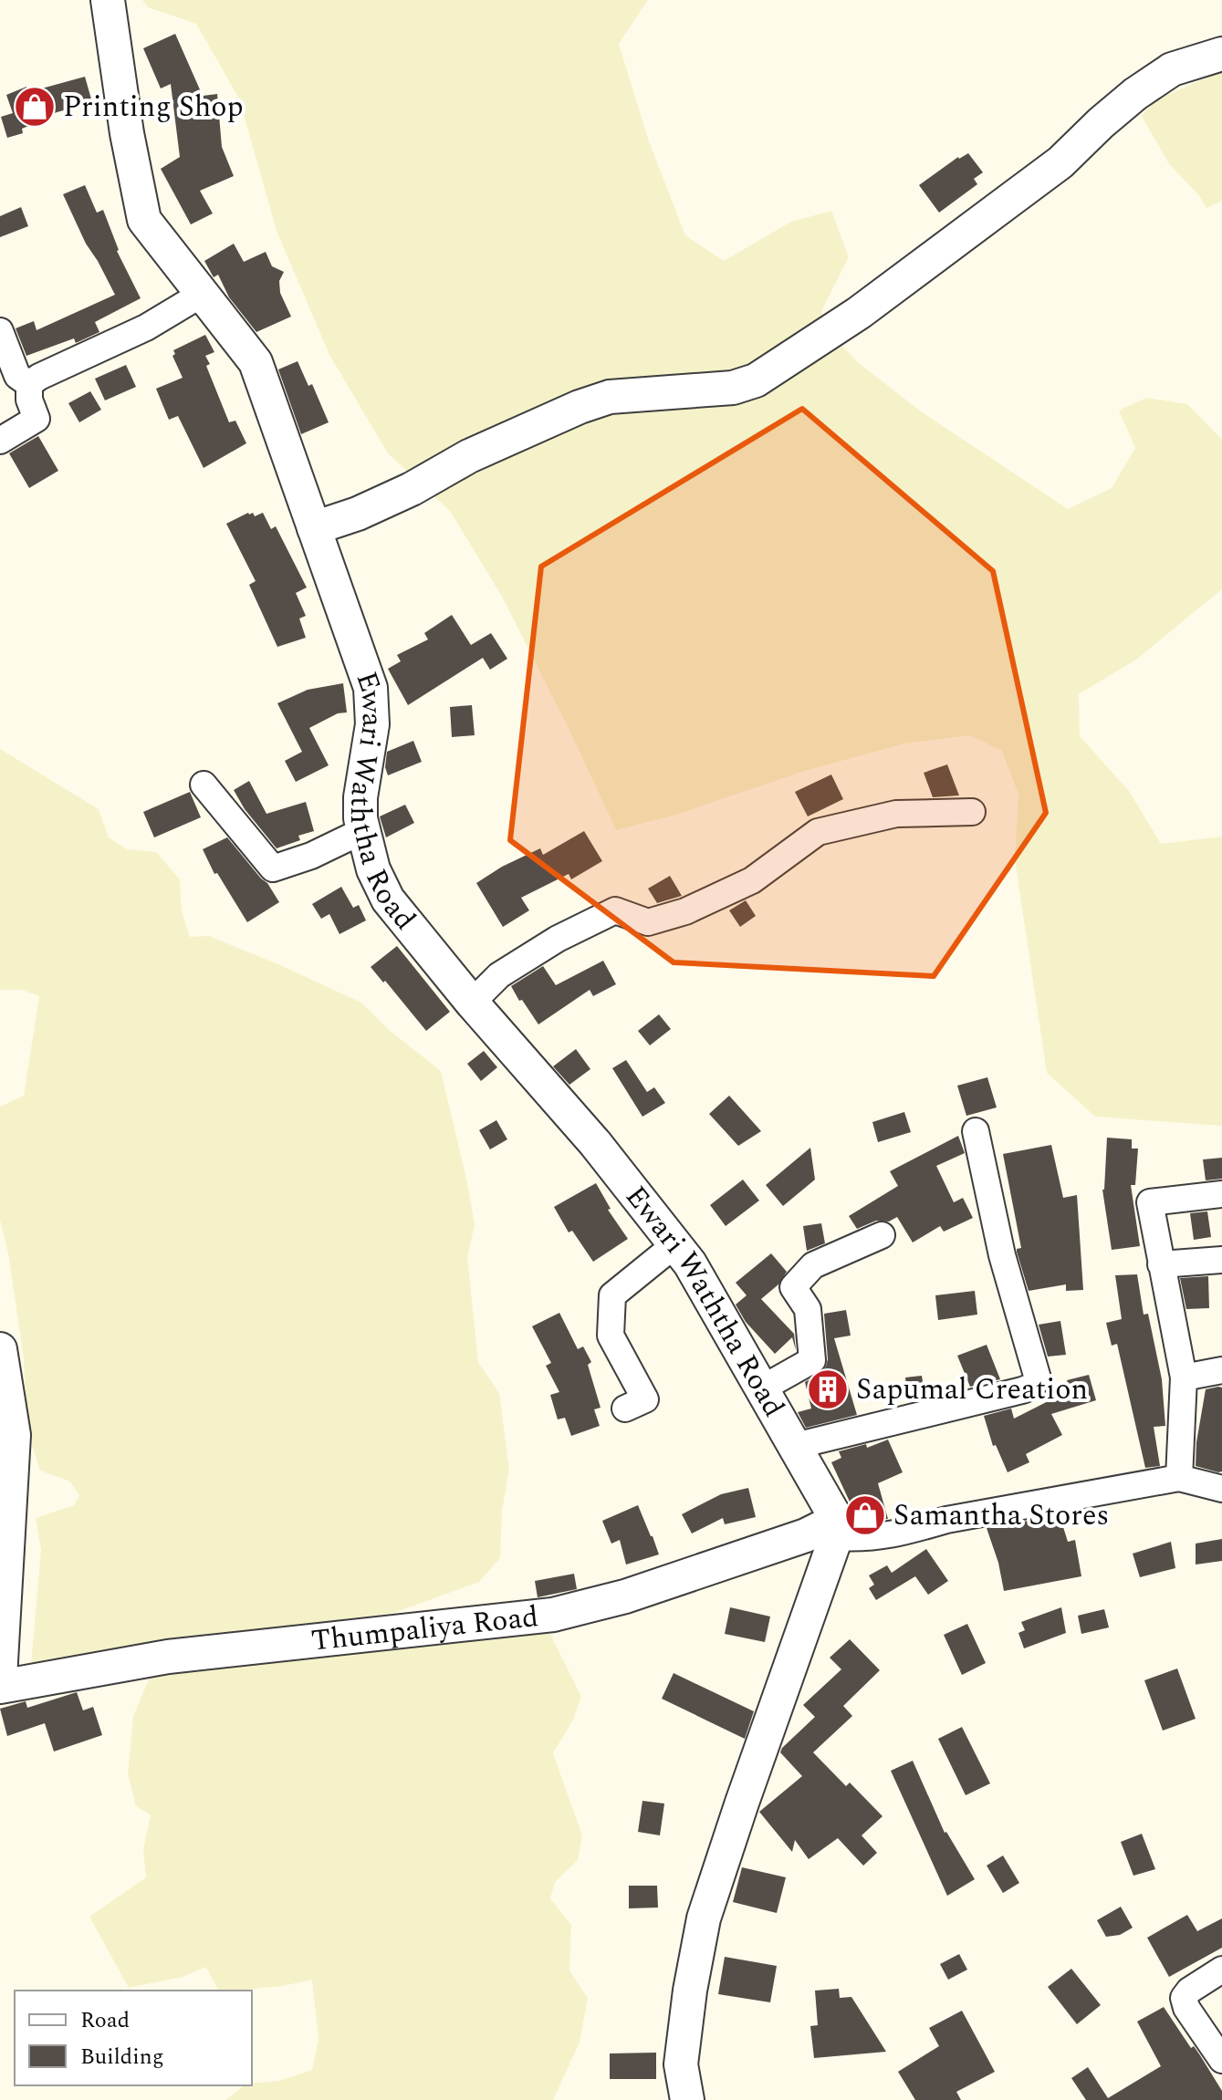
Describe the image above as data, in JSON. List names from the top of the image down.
{
  "streets": {
    "street": ["Ewari Waththa Road", "Thumpaliya Road"]
  },
  "crossings": [
    ["Ewari Waththa Road", "Thumpaliya Road"]
  ],
  "places": {
    "shop": ["Printing Shop", "Samantha Stores"],
    "building": ["Sapumal Creation"]
  },
  "legend": ["Road", "Building"]
}
